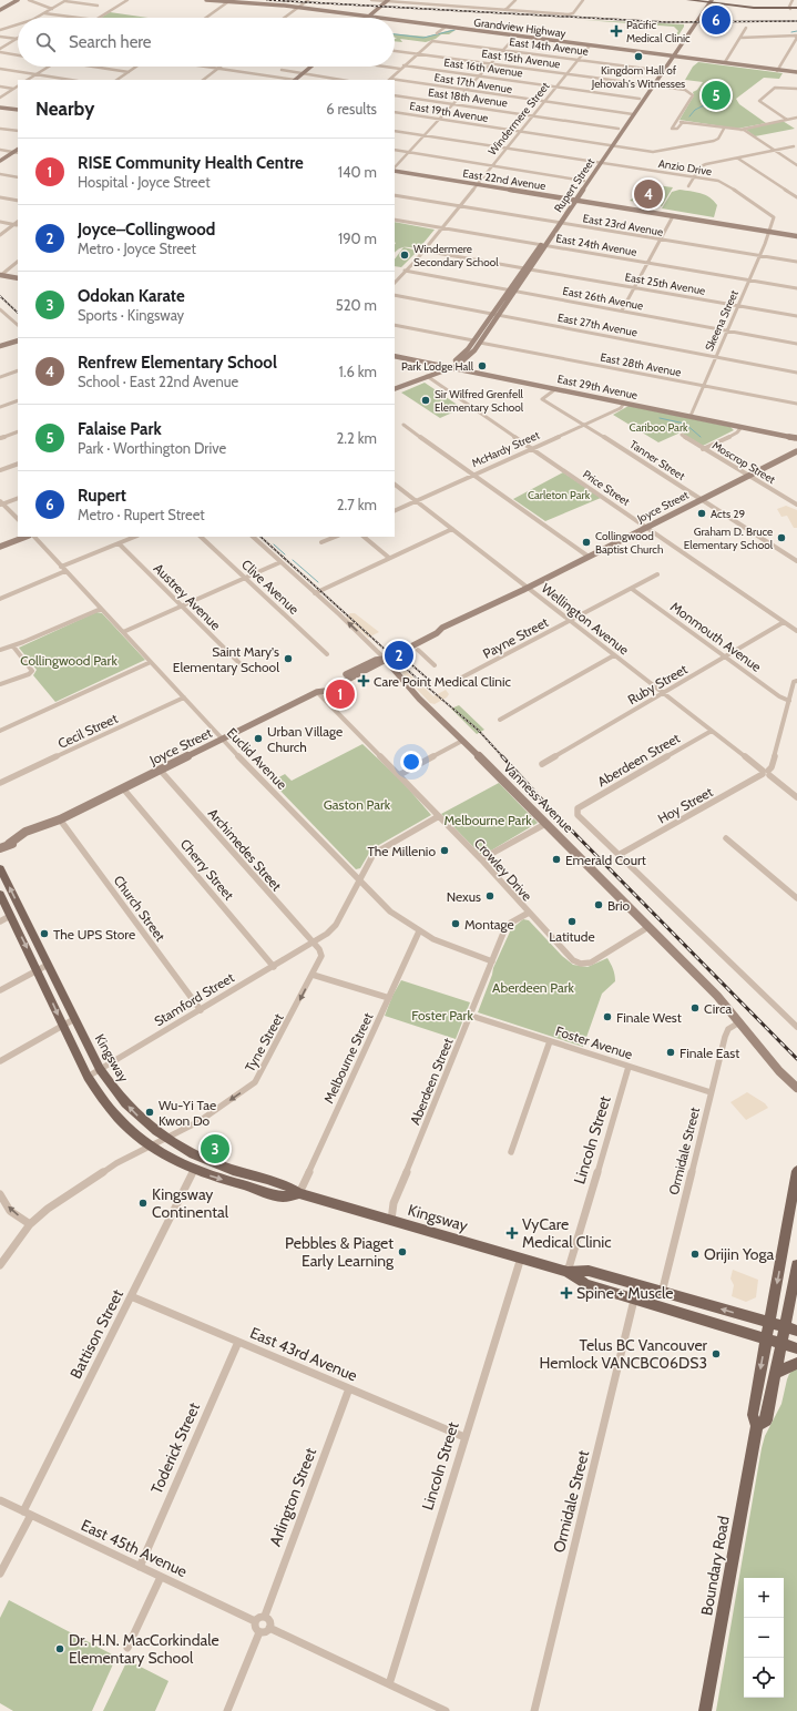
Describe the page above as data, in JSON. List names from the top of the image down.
{
  "streets": {
    "main road": ["Kingsway", "Boundary Road"],
    "street": [
      "Grandview Highway",
      "East 14th Avenue",
      "East 15th Avenue",
      "East 16th Avenue",
      "East 17th Avenue",
      "East 18th Avenue",
      "East 19th Avenue",
      "Windermere Street",
      "Anzio Drive",
      "East 22nd Avenue",
      "Rupert Street",
      "East 23rd Avenue",
      "East 24th Avenue",
      "East 25th Avenue",
      "East 26th Avenue",
      "Skeena Street",
      "East 27th Avenue",
      "East 28th Avenue",
      "East 29th Avenue",
      "McHardy Street",
      "Tanner Street",
      "Moscrop Street",
      "Price Street",
      "Joyce Street",
      "Clive Avenue",
      "Austrey Avenue",
      "Wellington Avenue",
      "Monmouth Avenue",
      "Payne Street",
      "Ruby Street",
      "Cecil Street",
      "Euclid Avenue",
      "Aberdeen Street",
      "Vanness Avenue",
      "Hoy Street",
      "Archimedes Street",
      "Cherry Street",
      "Crowley Drive",
      "Church Street",
      "Stamford Street",
      "Tyne Street",
      "Foster Avenue",
      "Melbourne Street",
      "Lincoln Street",
      "Ormidale Street",
      "Battison Street",
      "East 43rd Avenue",
      "Toderick Street",
      "Arlington Street",
      "East 45th Avenue"
    ]
  },
  "crossings": [
    ["Grandview Highway", "Windermere Street"],
    ["Grandview Highway", "Rupert Street"],
    ["East 14th Avenue", "East 15th Avenue"],
    ["East 14th Avenue", "Windermere Street"],
    ["East 14th Avenue", "Rupert Street"],
    ["East 15th Avenue", "Windermere Street"],
    ["East 15th Avenue", "Rupert Street"],
    ["East 16th Avenue", "Windermere Street"],
    ["East 16th Avenue", "Rupert Street"],
    ["East 17th Avenue", "Windermere Street"],
    ["East 17th Avenue", "Rupert Street"],
    ["East 18th Avenue", "Windermere Street"],
    ["East 18th Avenue", "Rupert Street"],
    ["East 19th Avenue", "Windermere Street"],
    ["East 19th Avenue", "Rupert Street"],
    ["Windermere Street", "Anzio Drive"],
    ["Windermere Street", "East 22nd Avenue"],
    ["Windermere Street", "East 23rd Avenue"],
    ["Windermere Street", "East 24th Avenue"],
    ["Windermere Street", "East 26th Avenue"],
    ["Anzio Drive", "East 22nd Avenue"],
    ["Anzio Drive", "Rupert Street"],
    ["Anzio Drive", "Skeena Street"],
    ["East 22nd Avenue", "Rupert Street"],
    ["East 22nd Avenue", "Skeena Street"],
    ["Rupert Street", "East 23rd Avenue"],
    ["Rupert Street", "East 24th Avenue"],
    ["Rupert Street", "East 25th Avenue"],
    ["Rupert Street", "East 26th Avenue"],
    ["Rupert Street", "East 27th Avenue"],
    ["Rupert Street", "East 28th Avenue"],
    ["Rupert Street", "East 29th Avenue"],
    ["Rupert Street", "Price Street"],
    ["East 23rd Avenue", "Skeena Street"],
    ["East 24th Avenue", "Skeena Street"],
    ["East 25th Avenue", "Skeena Street"],
    ["East 26th Avenue", "Skeena Street"],
    ["Skeena Street", "East 27th Avenue"],
    ["Skeena Street", "East 28th Avenue"],
    ["Skeena Street", "East 29th Avenue"],
    ["East 29th Avenue", "McHardy Street"],
    ["East 29th Avenue", "Tanner Street"],
    ["McHardy Street", "Tanner Street"],
    ["McHardy Street", "Price Street"],
    ["McHardy Street", "Wellington Avenue"],
    ["Tanner Street", "Joyce Street"],
    ["Moscrop Street", "Joyce Street"],
    ["Price Street", "Joyce Street"],
    ["Price Street", "Ruby Street"],
    ["Joyce Street", "Wellington Avenue"],
    ["Joyce Street", "Euclid Avenue"],
    ["Joyce Street", "Vanness Avenue"],
    ["Joyce Street", "Archimedes Street"],
    ["Joyce Street", "Cherry Street"],
    ["Joyce Street", "Crowley Drive"],
    ["Joyce Street", "Church Street"],
    ["Wellington Avenue", "Payne Street"],
    ["Wellington Avenue", "Ruby Street"],
    ["Wellington Avenue", "Aberdeen Street"],
    ["Wellington Avenue", "Hoy Street"],
    ["Monmouth Avenue", "Payne Street"],
    ["Monmouth Avenue", "Ruby Street"],
    ["Cecil Street", "Euclid Avenue"],
    ["Euclid Avenue", "Aberdeen Street"],
    ["Euclid Avenue", "Melbourne Street"],
    ["Aberdeen Street", "Vanness Avenue"],
    ["Aberdeen Street", "Crowley Drive"],
    ["Aberdeen Street", "Foster Avenue"],
    ["Aberdeen Street", "Kingsway"],
    ["Vanness Avenue", "Hoy Street"],
    ["Vanness Avenue", "Crowley Drive"],
    ["Vanness Avenue", "Ormidale Street"],
    ["Archimedes Street", "Stamford Street"],
    ["Archimedes Street", "Tyne Street"],
    ["Cherry Street", "Stamford Street"],
    ["Church Street", "Stamford Street"],
    ["Stamford Street", "Tyne Street"],
    ["Stamford Street", "Kingsway"],
    ["Tyne Street", "Kingsway"],
    ["Foster Avenue", "Lincoln Street"],
    ["Foster Avenue", "Ormidale Street"],
    ["Kingsway", "Melbourne Street"],
    ["Kingsway", "Lincoln Street"],
    ["Kingsway", "Ormidale Street"],
    ["Kingsway", "Battison Street"],
    ["Kingsway", "Boundary Road"],
    ["Lincoln Street", "East 43rd Avenue"],
    ["Battison Street", "East 43rd Avenue"],
    ["Battison Street", "East 45th Avenue"],
    ["East 43rd Avenue", "Toderick Street"],
    ["East 43rd Avenue", "Arlington Street"],
    ["Toderick Street", "East 45th Avenue"],
    ["Arlington Street", "East 45th Avenue"]
  ],
  "one_way": ["Tyne Street"],
  "parks": [
    "Cariboo Park",
    "Carleton Park",
    "Collingwood Park",
    "Gaston Park",
    "Melbourne Park",
    "Aberdeen Park",
    "Foster Park"
  ],
  "places": {
    "health": [
      "Pacific Medical Clinic",
      "Care Point Medical Clinic",
      "VyCare Medical Clinic",
      "Spine + Muscle"
    ],
    "other": [
      "Kingdom Hall of Jehovah's Witnesses",
      "Windermere Secondary School",
      "Park Lodge Hall",
      "Sir Wilfred Grenfell Elementary School",
      "Acts 29",
      "Graham D. Bruce Elementary School",
      "Collingwood Baptist Church",
      "Saint Mary's Elementary School",
      "Urban Village Church",
      "The Millenio",
      "Emerald Court",
      "Nexus",
      "Brio",
      "Latitude",
      "Montage",
      "The UPS Store",
      "Circa",
      "Finale West",
      "Finale East",
      "Wu-Yi Tae Kwon Do",
      "Kingsway Continental",
      "Pebbles & Piaget Early Learning",
      "Orijin Yoga",
      "Telus BC Vancouver Hemlock VANCBC06DS3",
      "Dr. H.N. MacCorkindale Elementary School"
    ]
  },
  "page": {
    "pins": [
      "6",
      "5",
      "4",
      "2",
      "1",
      "3"
    ],
    "search": "Search here",
    "heading": ["Nearby", "6 results"],
    "list": [
      {
        "mark": "1",
        "name": "RISE Community Health Centre",
        "note": "Hospital · Joyce Street",
        "value": "140 m"
      },
      {
        "mark": "2",
        "name": "Joyce–Collingwood",
        "note": "Metro · Joyce Street",
        "value": "190 m"
      },
      {
        "mark": "3",
        "name": "Odokan Karate",
        "note": "Sports · Kingsway",
        "value": "520 m"
      },
      {
        "mark": "4",
        "name": "Renfrew Elementary School",
        "note": "School · East 22nd Avenue",
        "value": "1.6 km"
      },
      {
        "mark": "5",
        "name": "Falaise Park",
        "note": "Park · Worthington Drive",
        "value": "2.2 km"
      },
      {
        "mark": "6",
        "name": "Rupert",
        "note": "Metro · Rupert Street",
        "value": "2.7 km"
      }
    ],
    "map_buttons": ["+", "−"]
  }
}
